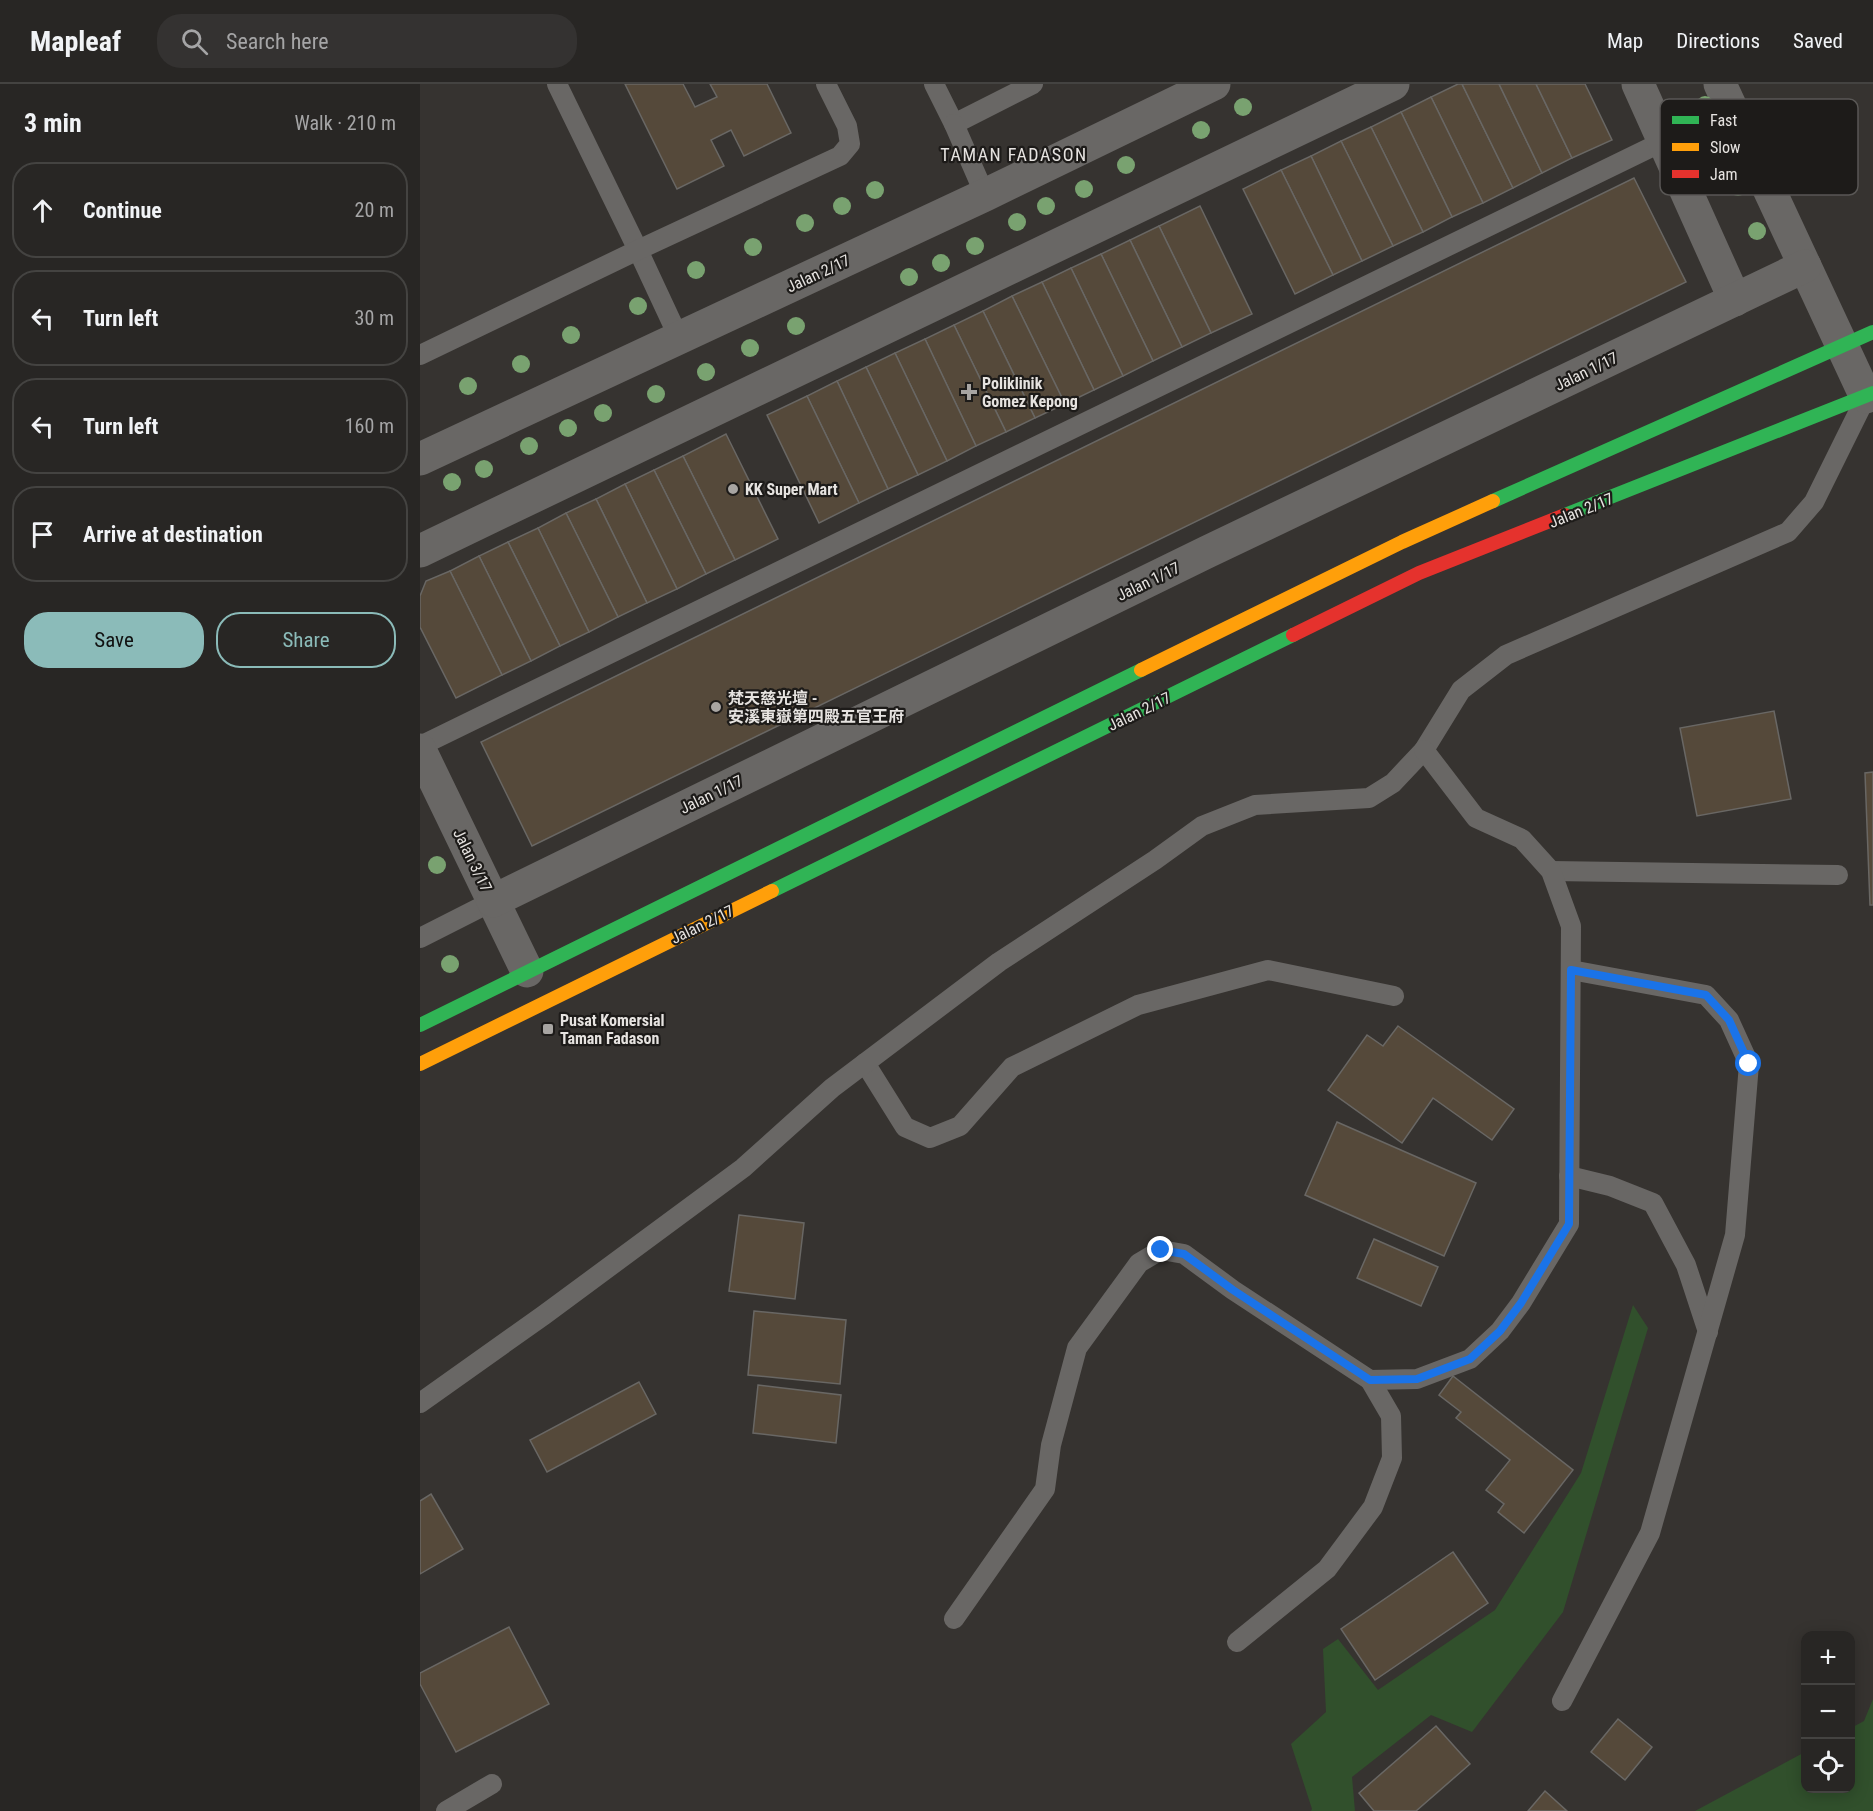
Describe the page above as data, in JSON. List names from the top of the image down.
{
  "streets": {
    "street": ["Jalan 2/17", "Jalan 1/17", "Jalan 3/17"]
  },
  "crossings": [
    ["Jalan 1/17", "Jalan 3/17"]
  ],
  "districts": ["TAMAN FADASON"],
  "places": {
    "health": ["Poliklinik Gomez Kepong"],
    "other": ["KK Super Mart", "梵天慈光壇 - 安溪東嶽第四殿五官王府"],
    "transit": ["Pusat Komersial Taman Fadason"]
  },
  "legend": ["Fast", "Slow", "Jam"],
  "page": {
    "header": "Mapleaf",
    "search": "Search here",
    "nav": ["Map", "Directions", "Saved"],
    "heading": ["3 min", "Walk · 210 m"],
    "list": [
      ["Continue", "20 m"],
      ["Turn left", "30 m"],
      ["Turn left", "160 m"],
      "Arrive at destination"
    ],
    "buttons": ["Save", "Share"],
    "map_buttons": ["+", "−"]
  }
}
